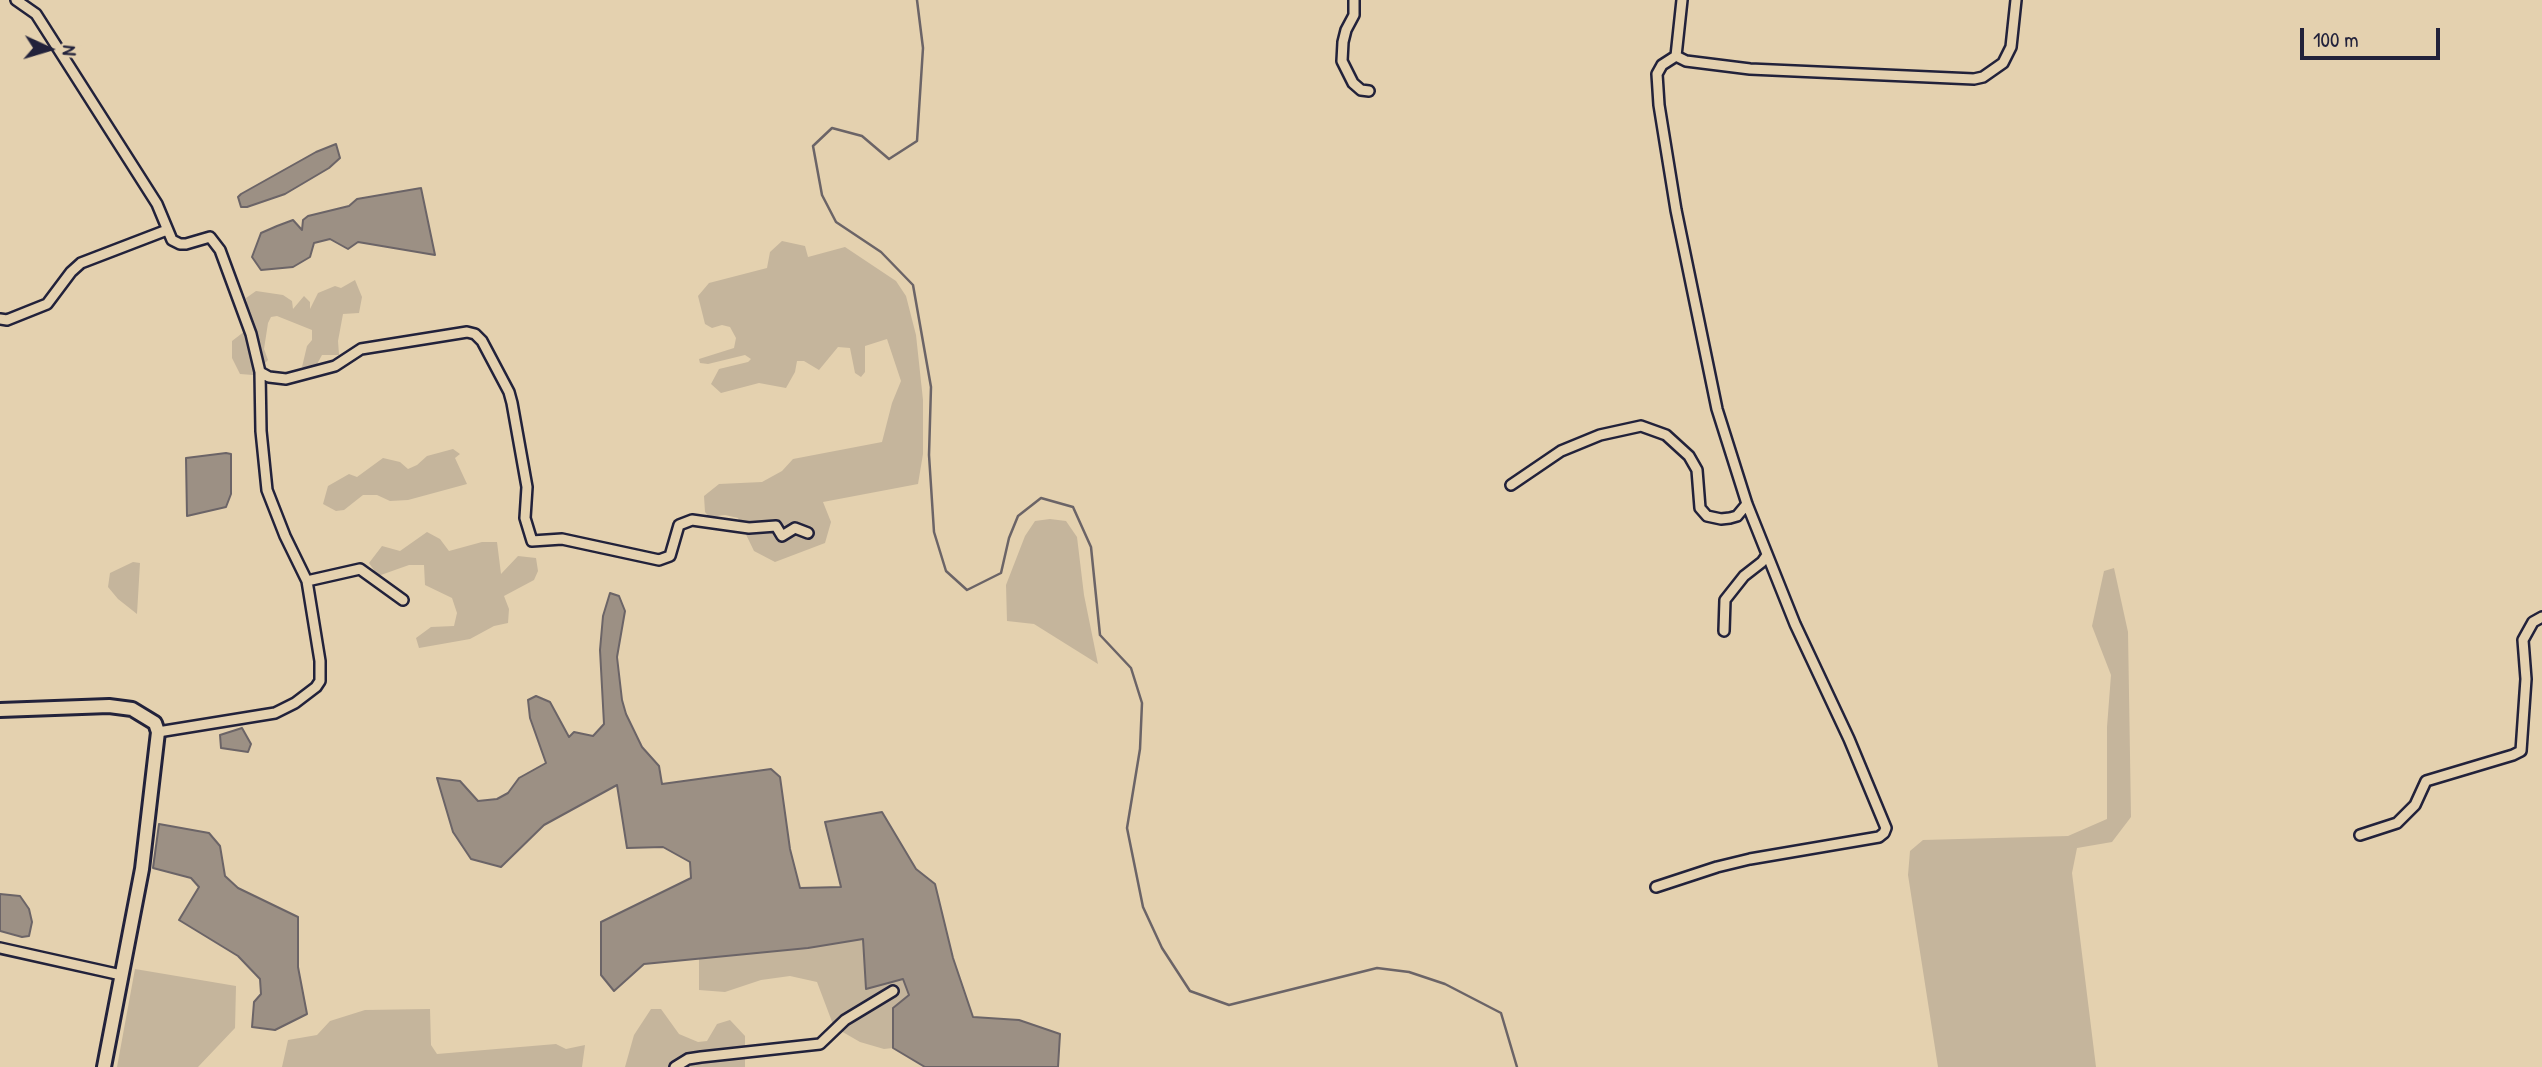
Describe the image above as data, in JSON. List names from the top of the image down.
{
  "scale_bar": "100 m",
  "north": "right"
}
